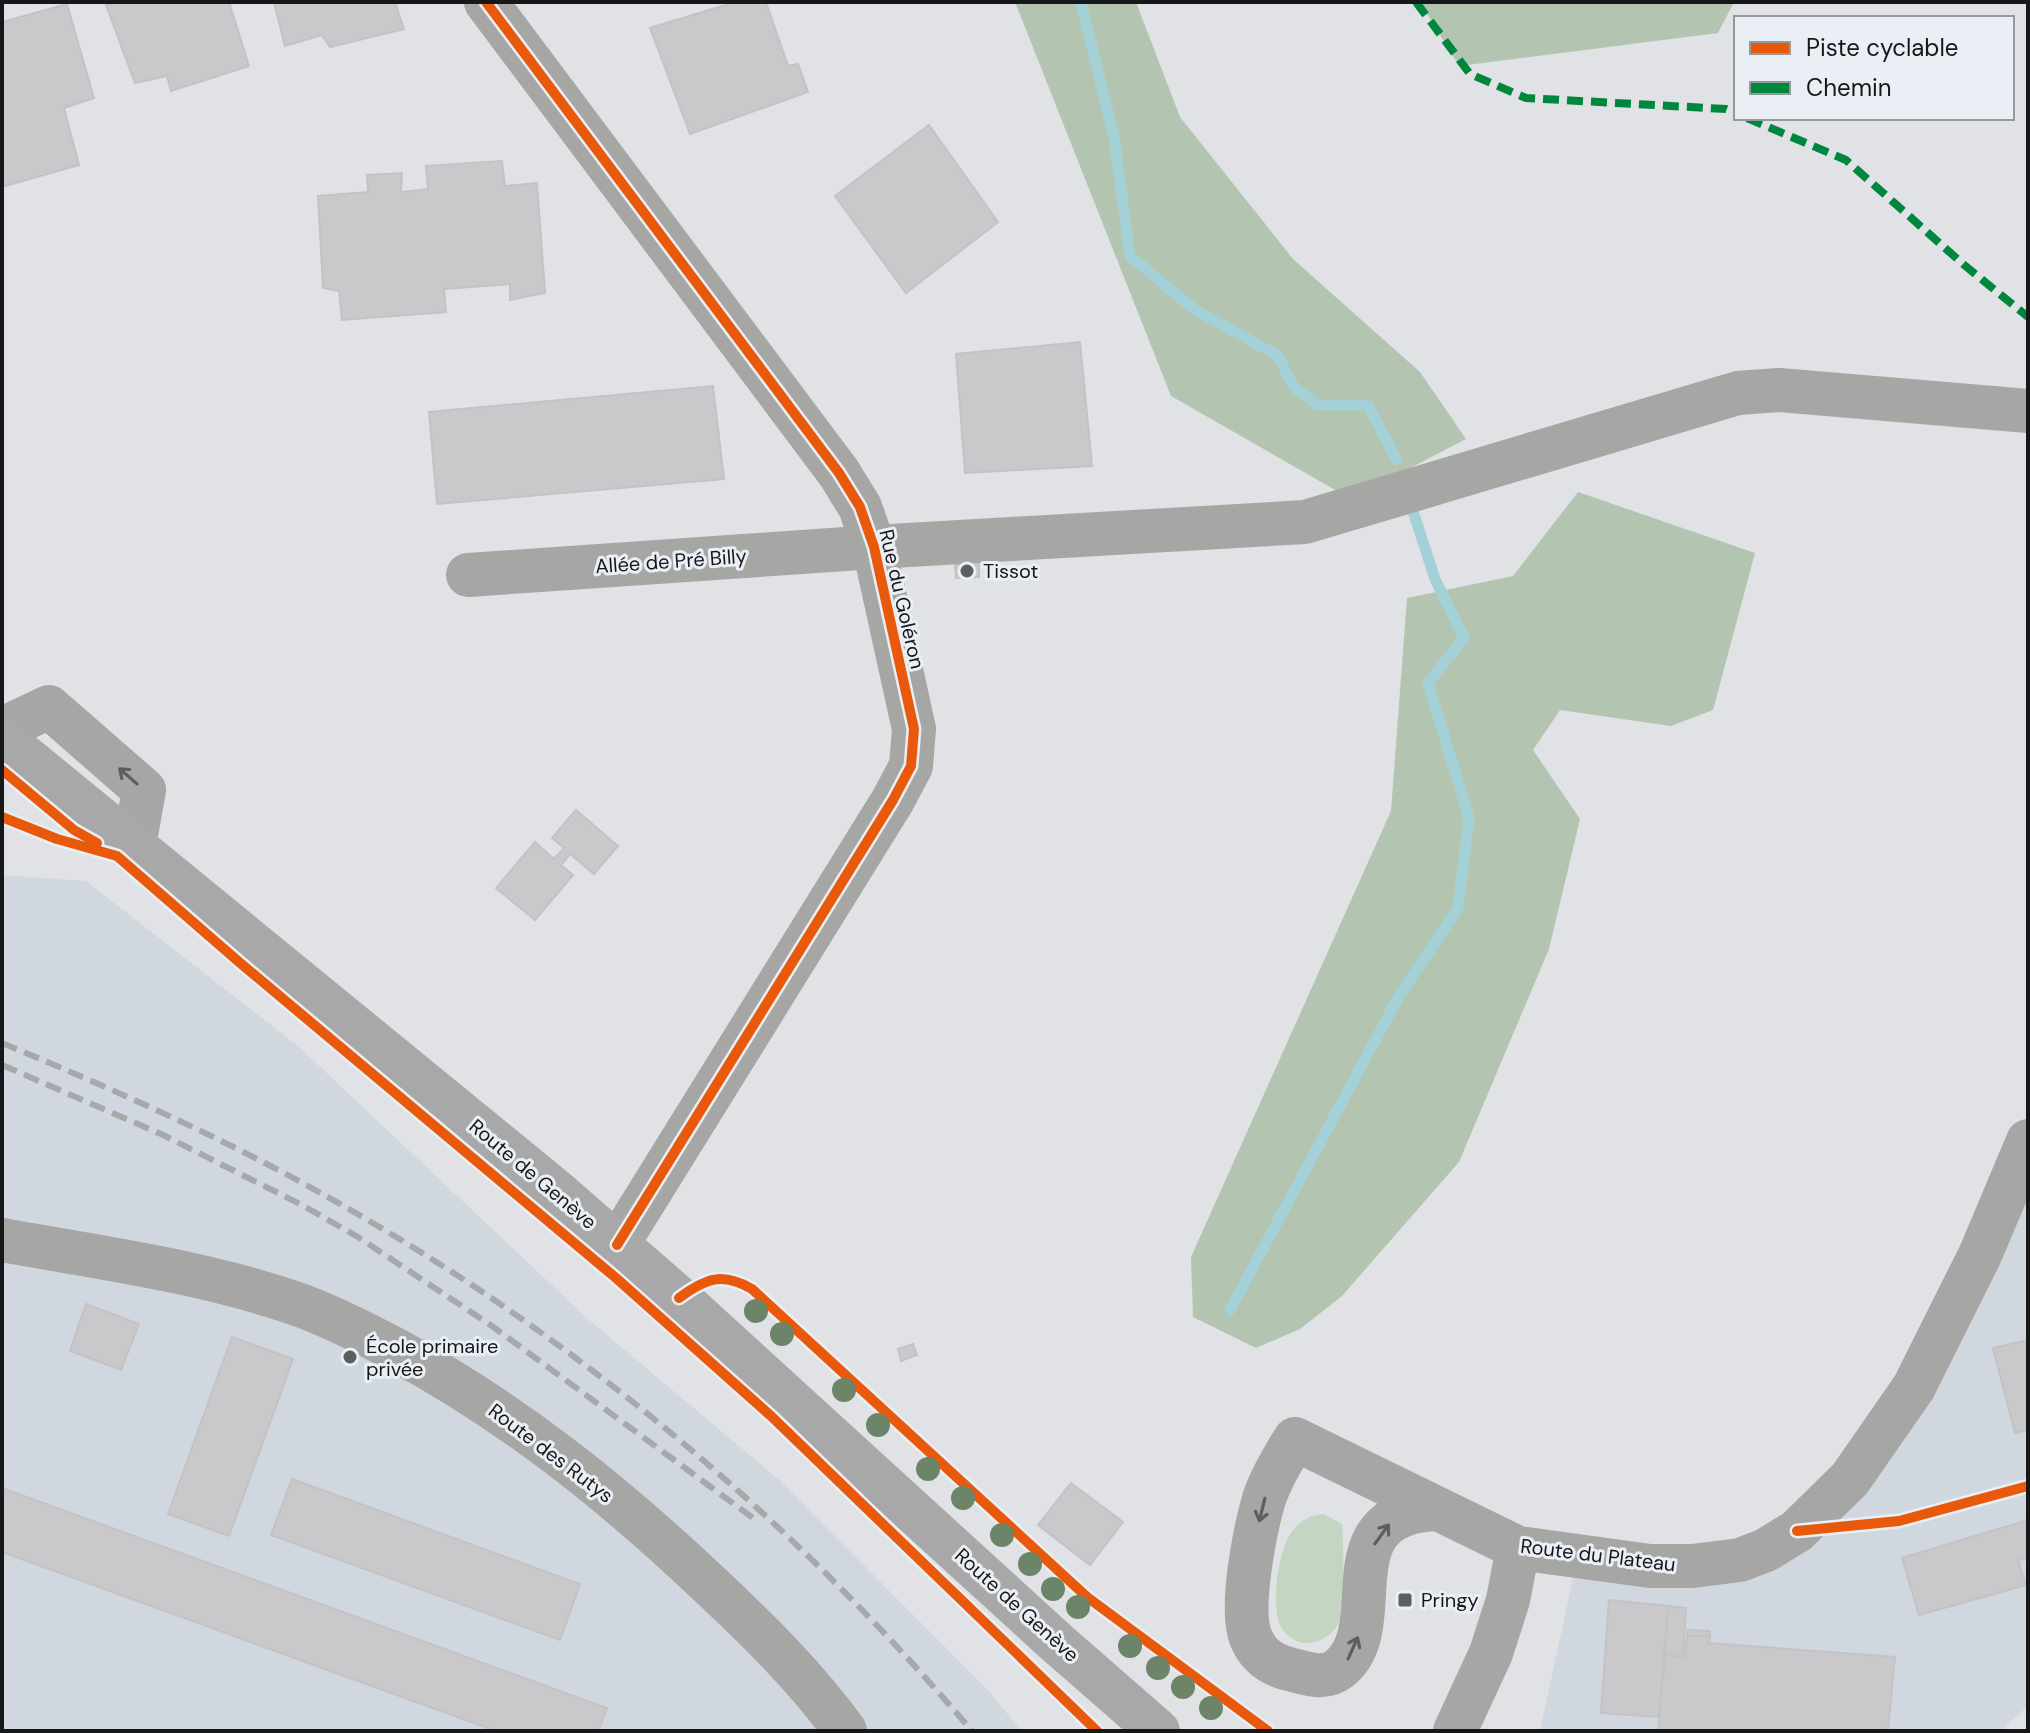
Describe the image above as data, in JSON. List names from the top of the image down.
{
  "streets": {
    "main road": ["Route de Genève"],
    "street": [
      "Allée de Pré Billy",
      "Rue du Goléron",
      "Route des Rutys",
      "Route du Plateau"
    ]
  },
  "crossings": [
    ["Allée de Pré Billy", "Rue du Goléron"],
    ["Rue du Goléron", "Route de Genève"]
  ],
  "places": {
    "other": ["Tissot", "École primaire privée"],
    "transit": ["Pringy"]
  },
  "legend": ["Piste cyclable", "Chemin"]
}
